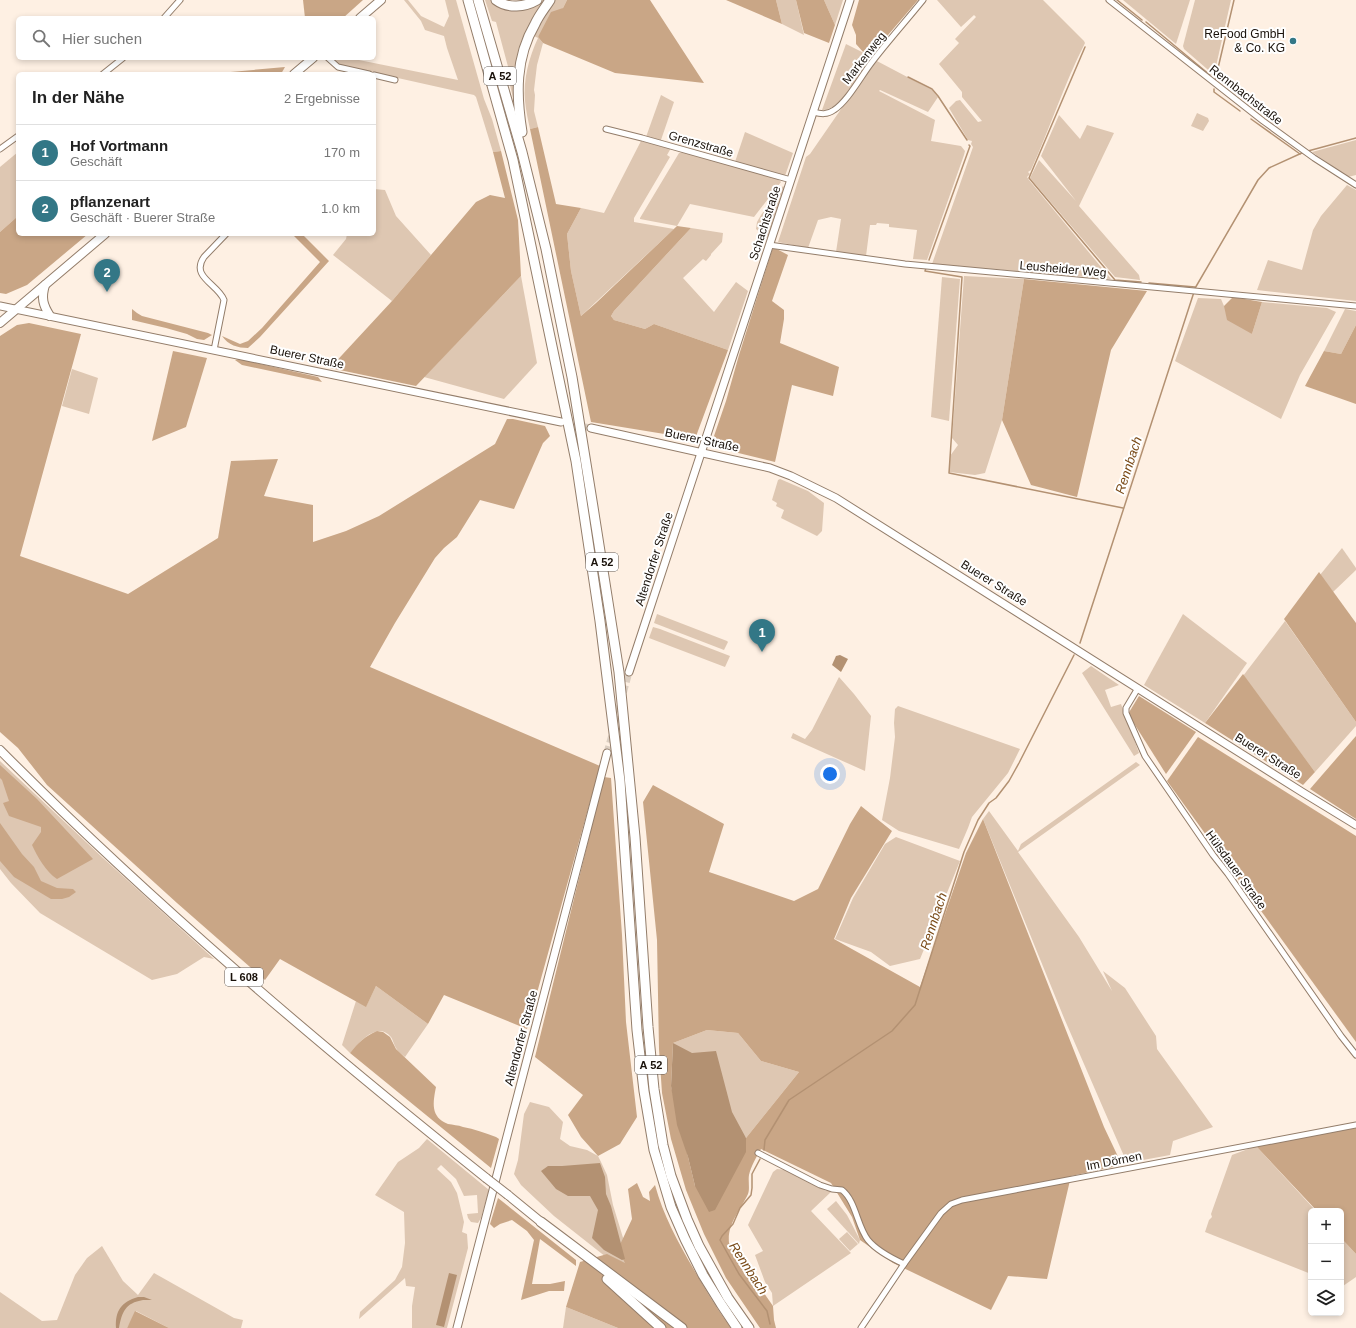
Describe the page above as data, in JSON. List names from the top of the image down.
{
  "streets": {
    "highway": ["A 52"],
    "main road": [
      "Schachtstraße",
      "Buerer Straße",
      "Altendorfer Straße",
      "L 608"
    ],
    "street": [
      "Markenweg",
      "Rennbachstraße",
      "Grenzstraße",
      "Leusheider Weg",
      "Hülsdauer Straße",
      "Im Dörnen"
    ]
  },
  "crossings": [
    ["Markenweg", "Schachtstraße"],
    ["Grenzstraße", "Schachtstraße"],
    ["Schachtstraße", "Leusheider Weg"],
    ["Schachtstraße", "Buerer Straße"],
    ["Schachtstraße", "Altendorfer Straße"],
    ["Buerer Straße", "Altendorfer Straße"],
    ["Buerer Straße", "Hülsdauer Straße"]
  ],
  "water": ["Rennbach"],
  "places": ["ReFood GmbH & Co. KG"],
  "page": {
    "search": "Hier suchen",
    "heading": ["In der Nähe", "2 Ergebnisse"],
    "list": [
      {
        "mark": "1",
        "name": "Hof Vortmann",
        "note": "Geschäft",
        "value": "170 m"
      },
      {
        "mark": "2",
        "name": "pflanzenart",
        "note": "Geschäft · Buerer Straße",
        "value": "1.0 km"
      }
    ],
    "pins": ["2", "1"],
    "map_buttons": ["+", "−"]
  }
}
